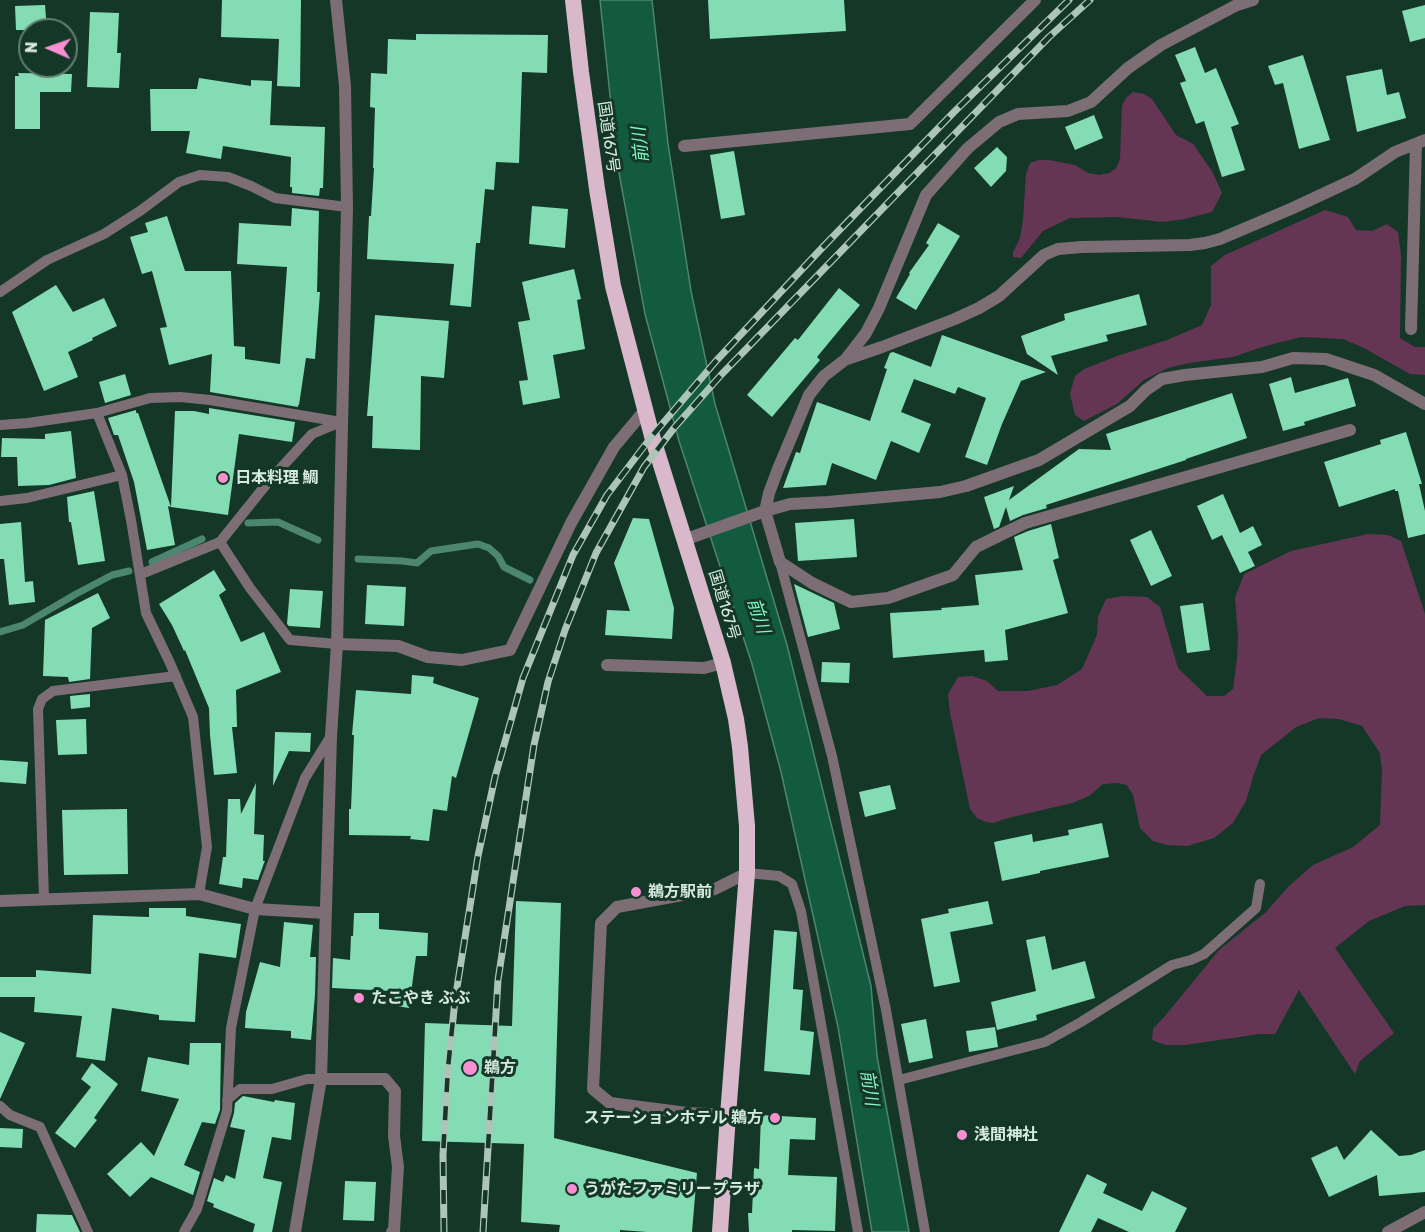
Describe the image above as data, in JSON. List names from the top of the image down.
{
  "streets": {
    "highway": ["国道167号"]
  },
  "water": ["前川"],
  "places": [
    "日本料理 鯛",
    "鵜方駅前",
    "たこやき ぶぶ",
    "鵜方",
    "ステーションホテル 鵜方",
    "浅間神社",
    "うがたファミリープラザ"
  ],
  "north": "left"
}
